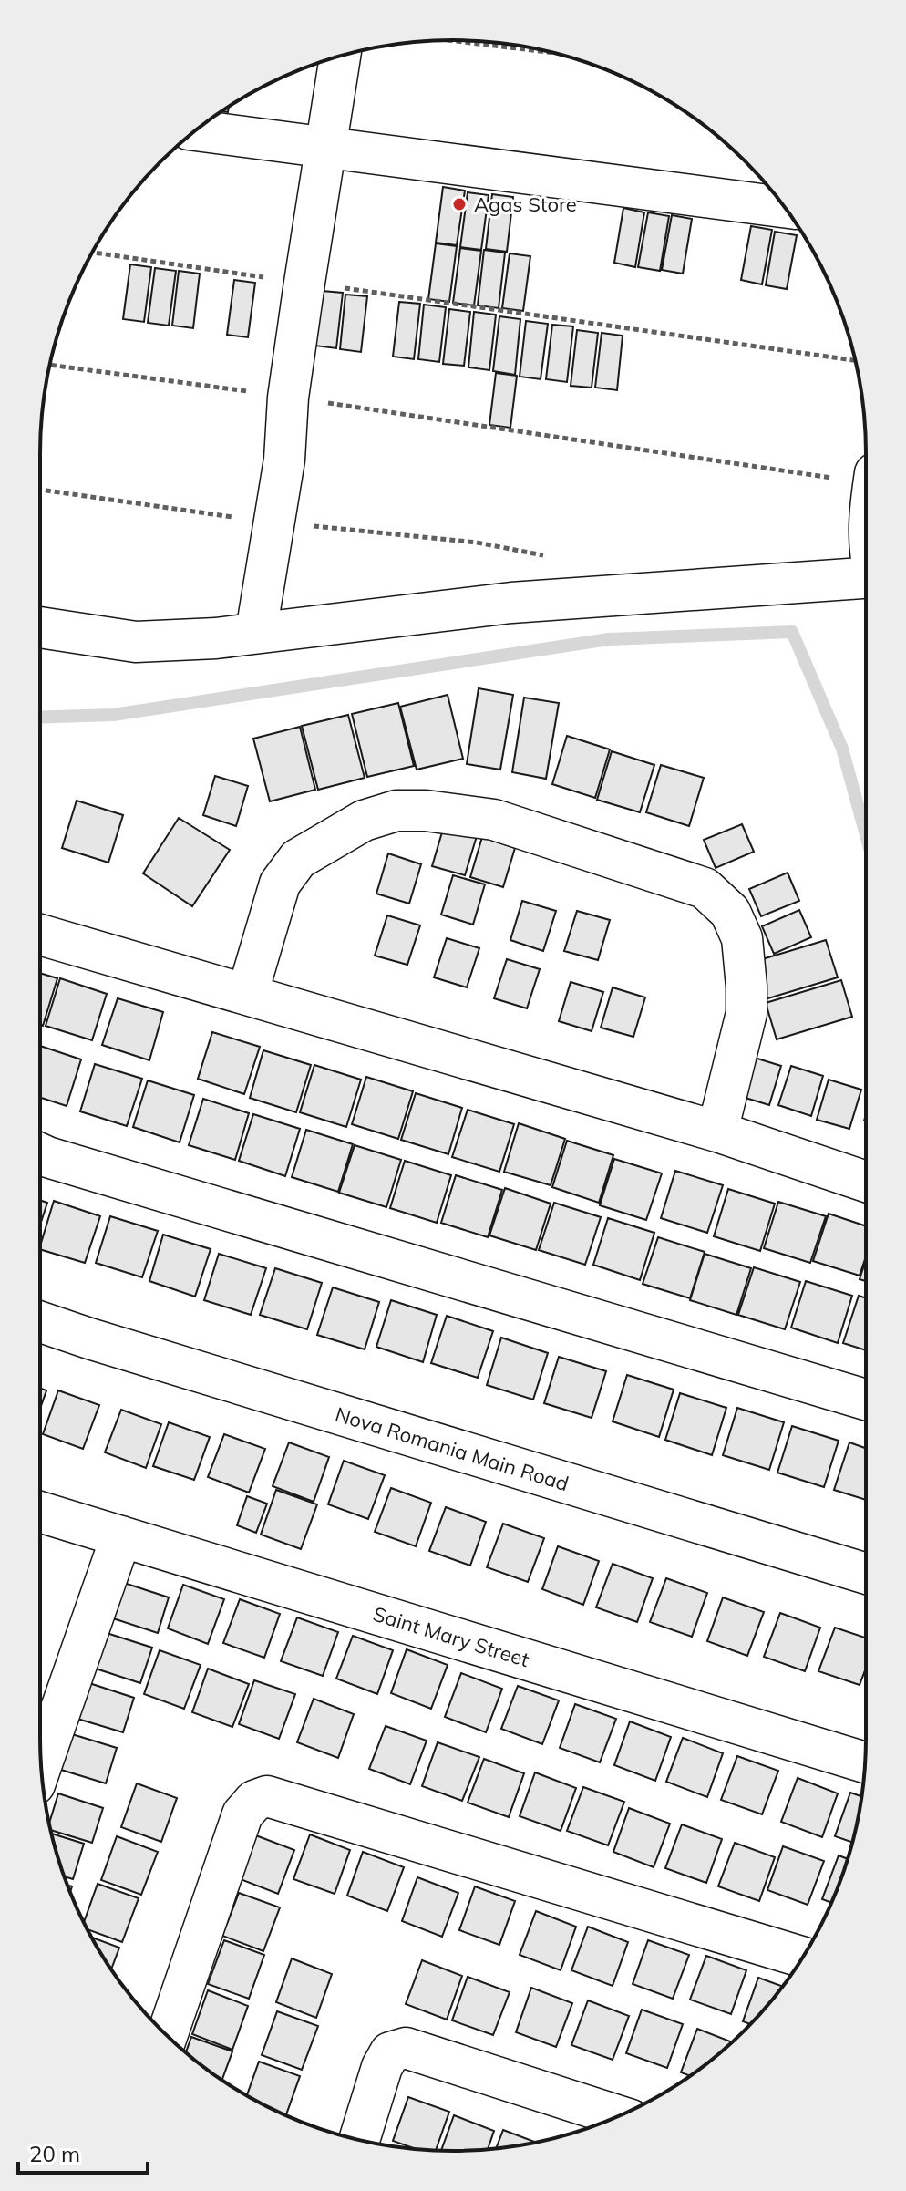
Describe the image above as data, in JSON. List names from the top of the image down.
{
  "streets": {
    "street": ["Nova Romania Main Road", "Saint Mary Street"]
  },
  "places": ["Agas Store"],
  "scale_bar": "20 m"
}
